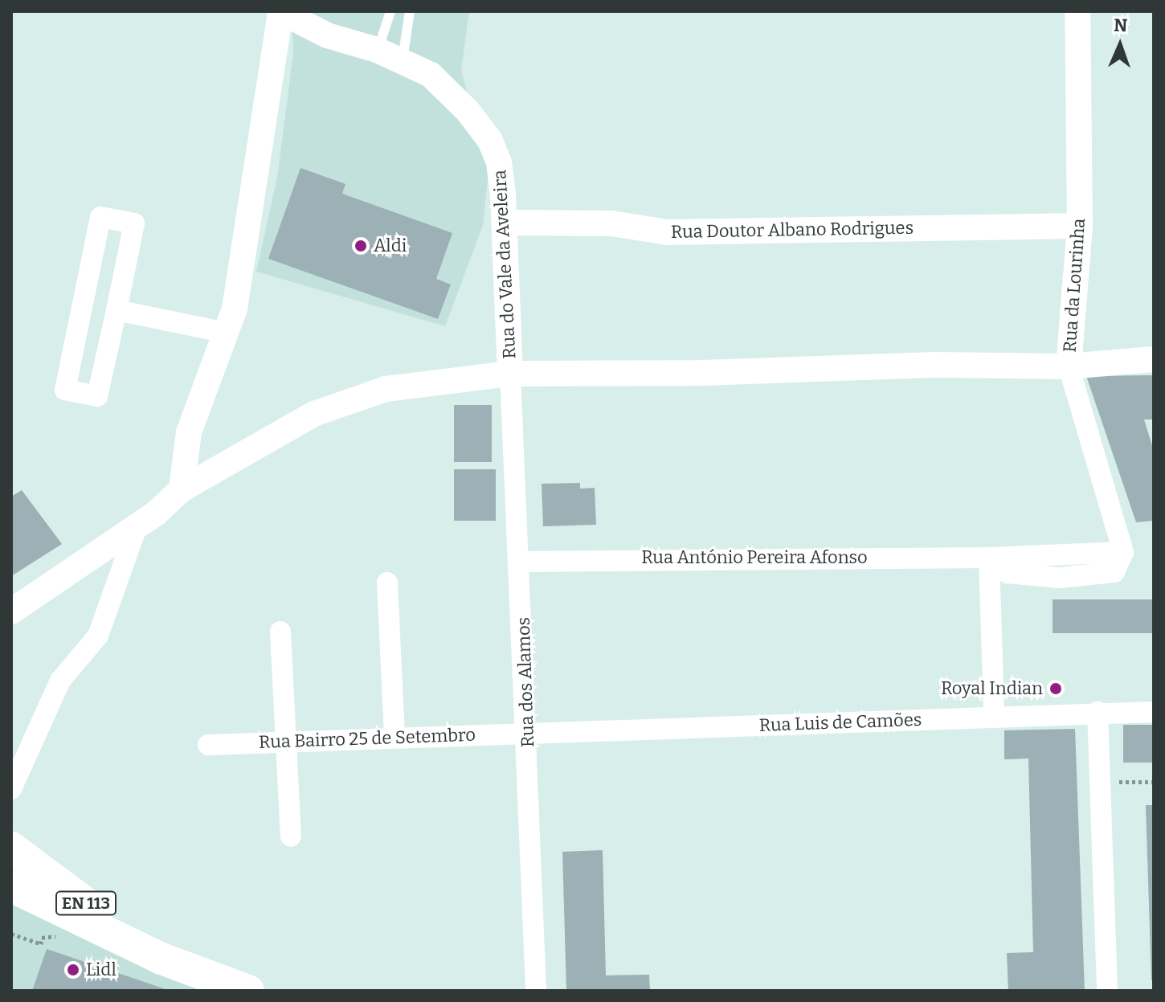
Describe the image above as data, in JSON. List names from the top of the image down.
{
  "streets": {
    "main road": ["EN 113"],
    "street": [
      "Rua Doutor Albano Rodrigues",
      "Rua do Vale da Aveleira",
      "Rua da Lourinha",
      "Rua António Pereira Afonso",
      "Rua dos Alamos",
      "Rua Luis de Camões",
      "Rua Bairro 25 de Setembro"
    ]
  },
  "crossings": [
    ["Rua Doutor Albano Rodrigues", "Rua do Vale da Aveleira"],
    ["Rua Doutor Albano Rodrigues", "Rua da Lourinha"],
    ["Rua do Vale da Aveleira", "Rua dos Alamos"],
    ["Rua da Lourinha", "Rua António Pereira Afonso"],
    ["Rua António Pereira Afonso", "Rua dos Alamos"],
    ["Rua dos Alamos", "Rua Luis de Camões"],
    ["Rua dos Alamos", "Rua Bairro 25 de Setembro"],
    ["Rua Luis de Camões", "Rua Bairro 25 de Setembro"]
  ],
  "places": ["Aldi", "Royal Indian", "Lidl"],
  "north": "top"
}
